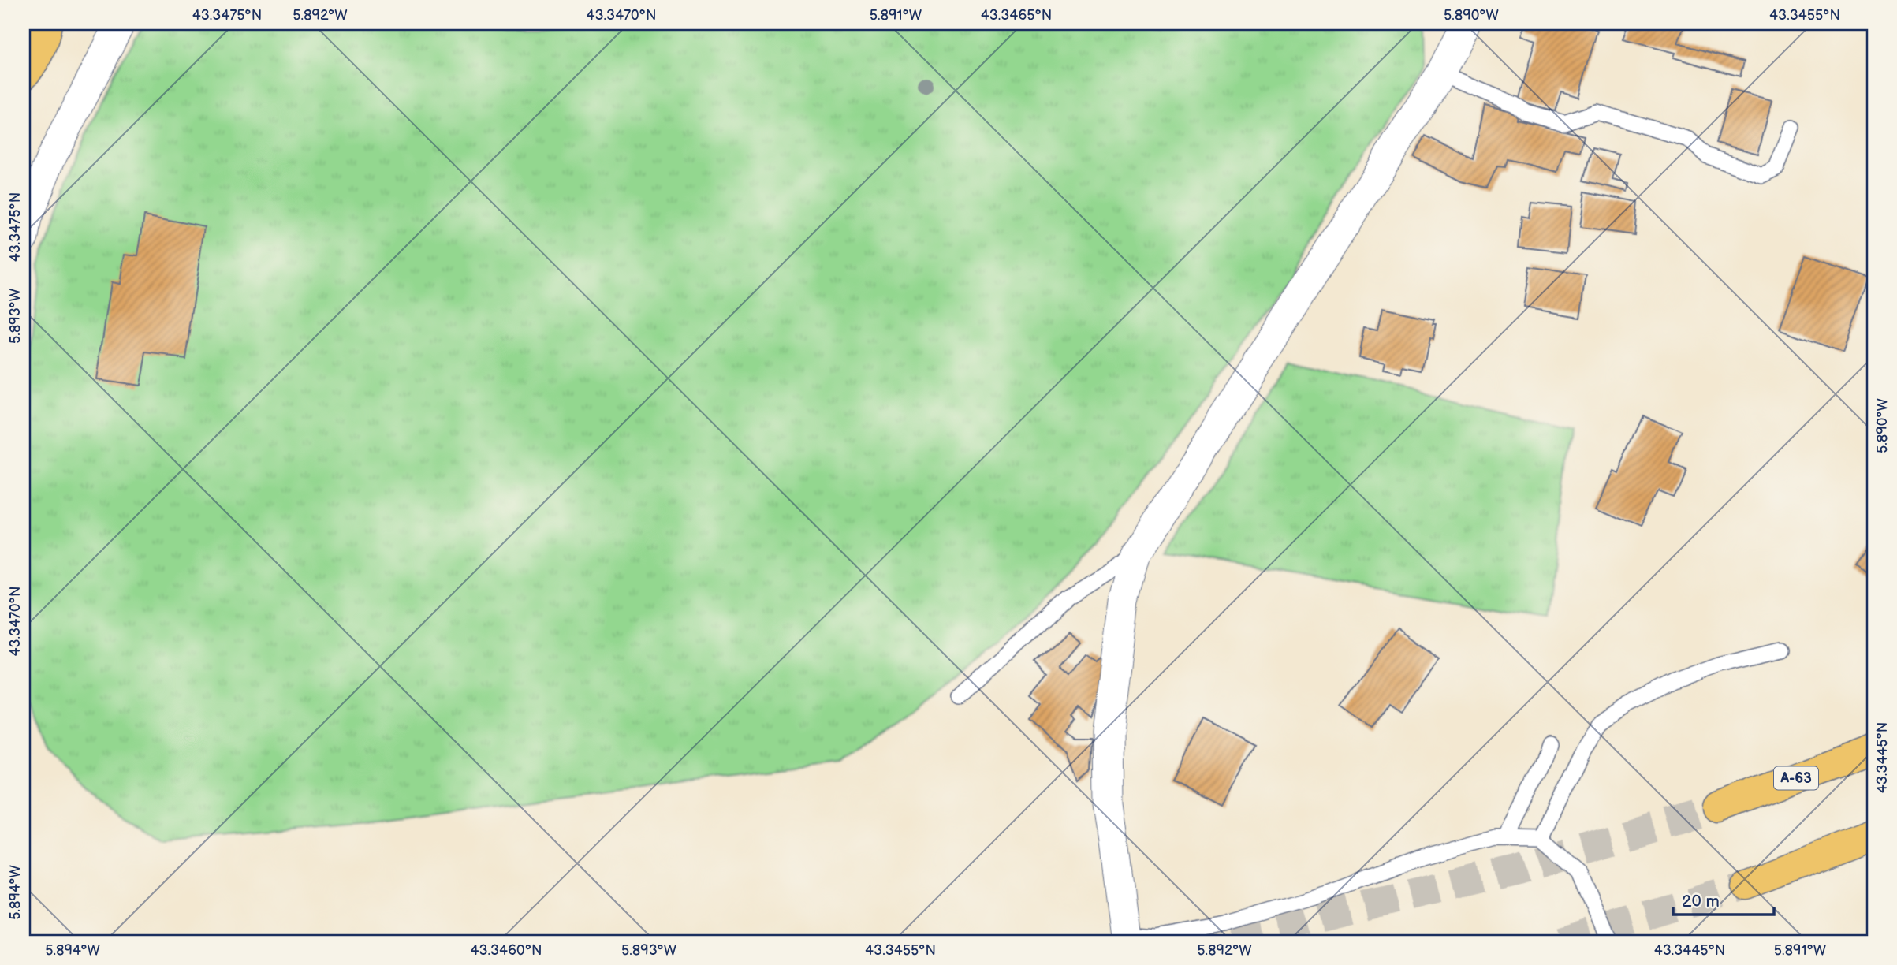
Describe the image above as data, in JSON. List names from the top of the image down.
{
  "streets": {
    "highway": ["A-63"]
  },
  "scale_bar": "20 m",
  "coordinates": [
    "43.3475°N",
    "5.892°W",
    "43.3470°N",
    "5.891°W",
    "43.3465°N",
    "5.890°W",
    "43.3455°N",
    "5.893°W",
    "43.3445°N",
    "5.894°W",
    "43.3460°N"
  ]
}
